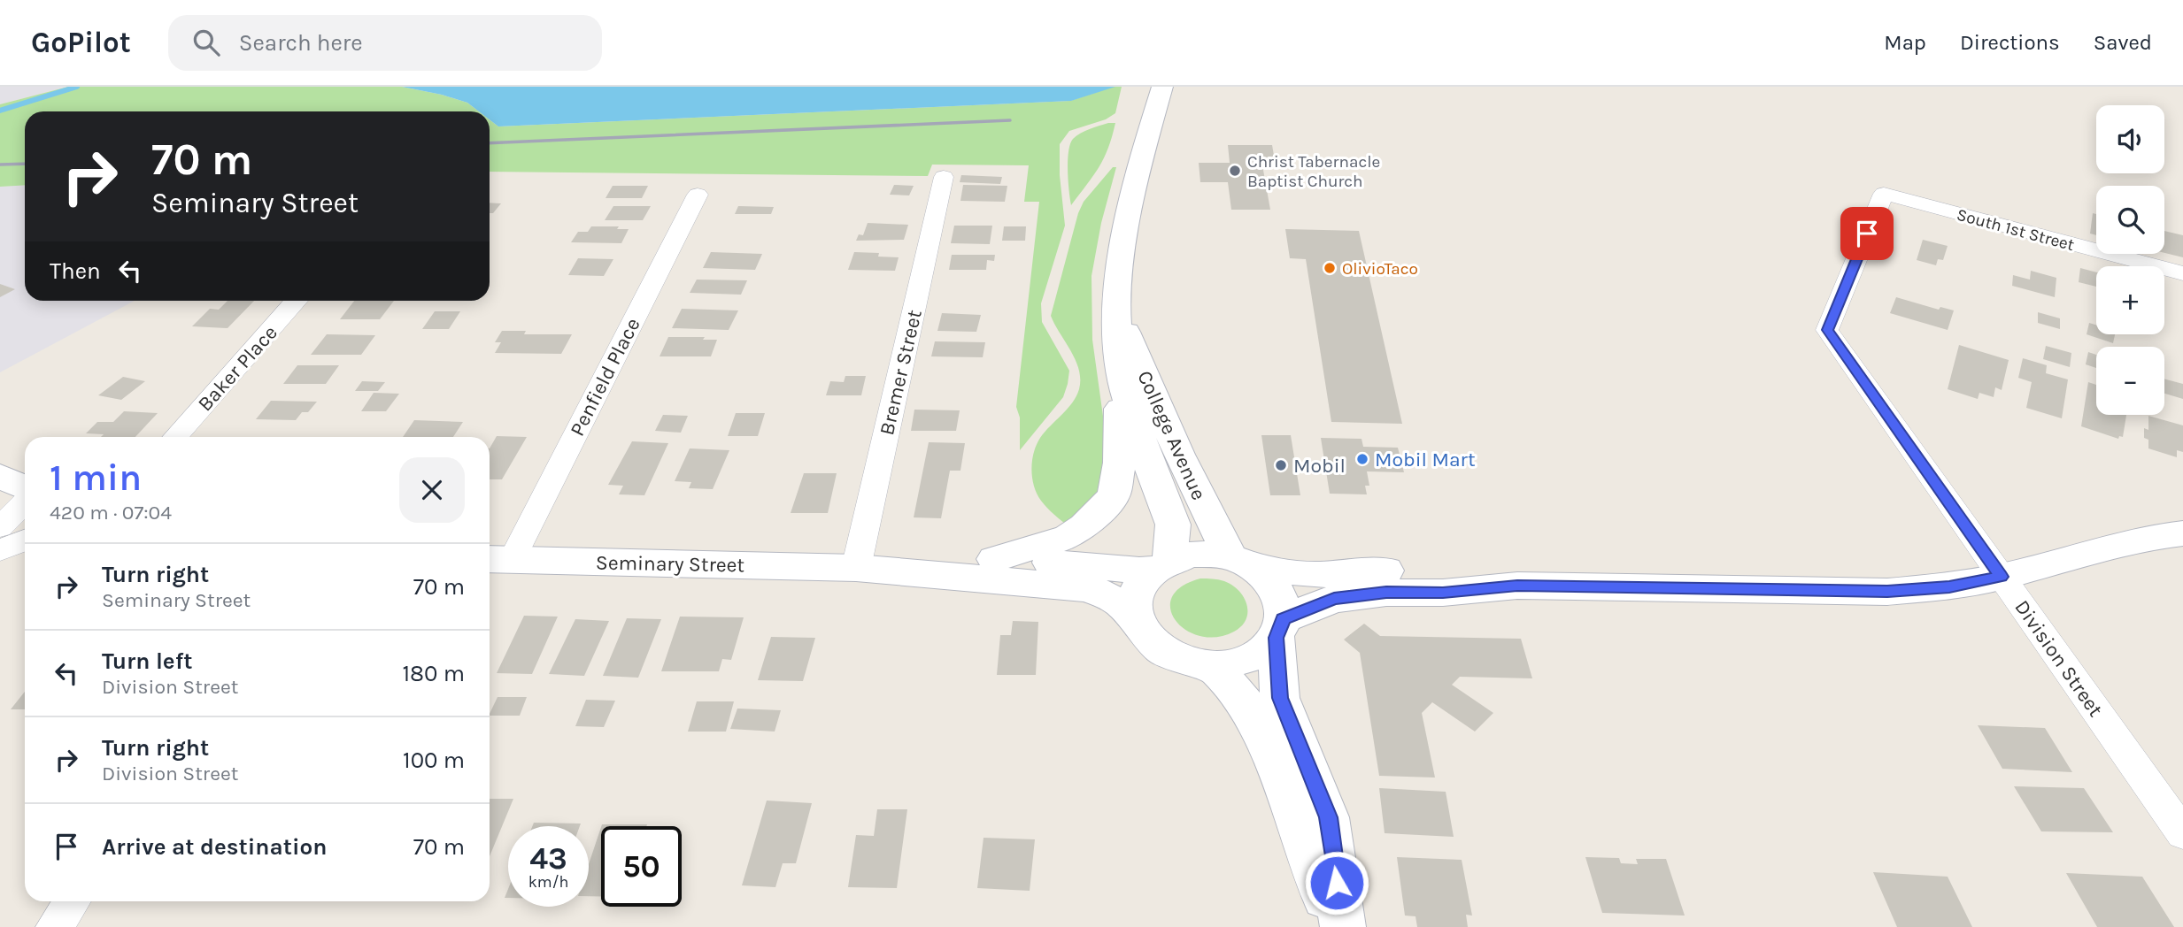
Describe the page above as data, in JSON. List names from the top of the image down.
{
  "streets": {
    "street": [
      "South 1st Street",
      "Baker Place",
      "Bremer Street",
      "Penfield Place",
      "College Avenue",
      "Seminary Street",
      "Division Street"
    ]
  },
  "crossings": [
    ["South 1st Street", "Division Street"],
    ["Bremer Street", "Seminary Street"],
    ["Penfield Place", "Seminary Street"],
    ["College Avenue", "Seminary Street"]
  ],
  "places": [
    "Christ Tabernacle Baptist Church",
    "OlivioTaco",
    "Mobil Mart",
    "Mobil"
  ],
  "page": {
    "header": "GoPilot",
    "search": "Search here",
    "nav": ["Map", "Directions", "Saved"],
    "map_buttons": ["+", "−"],
    "turn": ["70 m", "Seminary Street"],
    "then": "Then",
    "heading": ["1 min", "420 m · 07:04"],
    "list": [
      {
        "name": "Turn right",
        "note": "Seminary Street",
        "value": "70 m"
      },
      {
        "name": "Turn left",
        "note": "Division Street",
        "value": "180 m"
      },
      {
        "name": "Turn right",
        "note": "Division Street",
        "value": "100 m"
      },
      {
        "name": "Arrive at destination",
        "value": "70 m"
      }
    ],
    "speed": "43 km/h",
    "limit": "50"
  }
}
